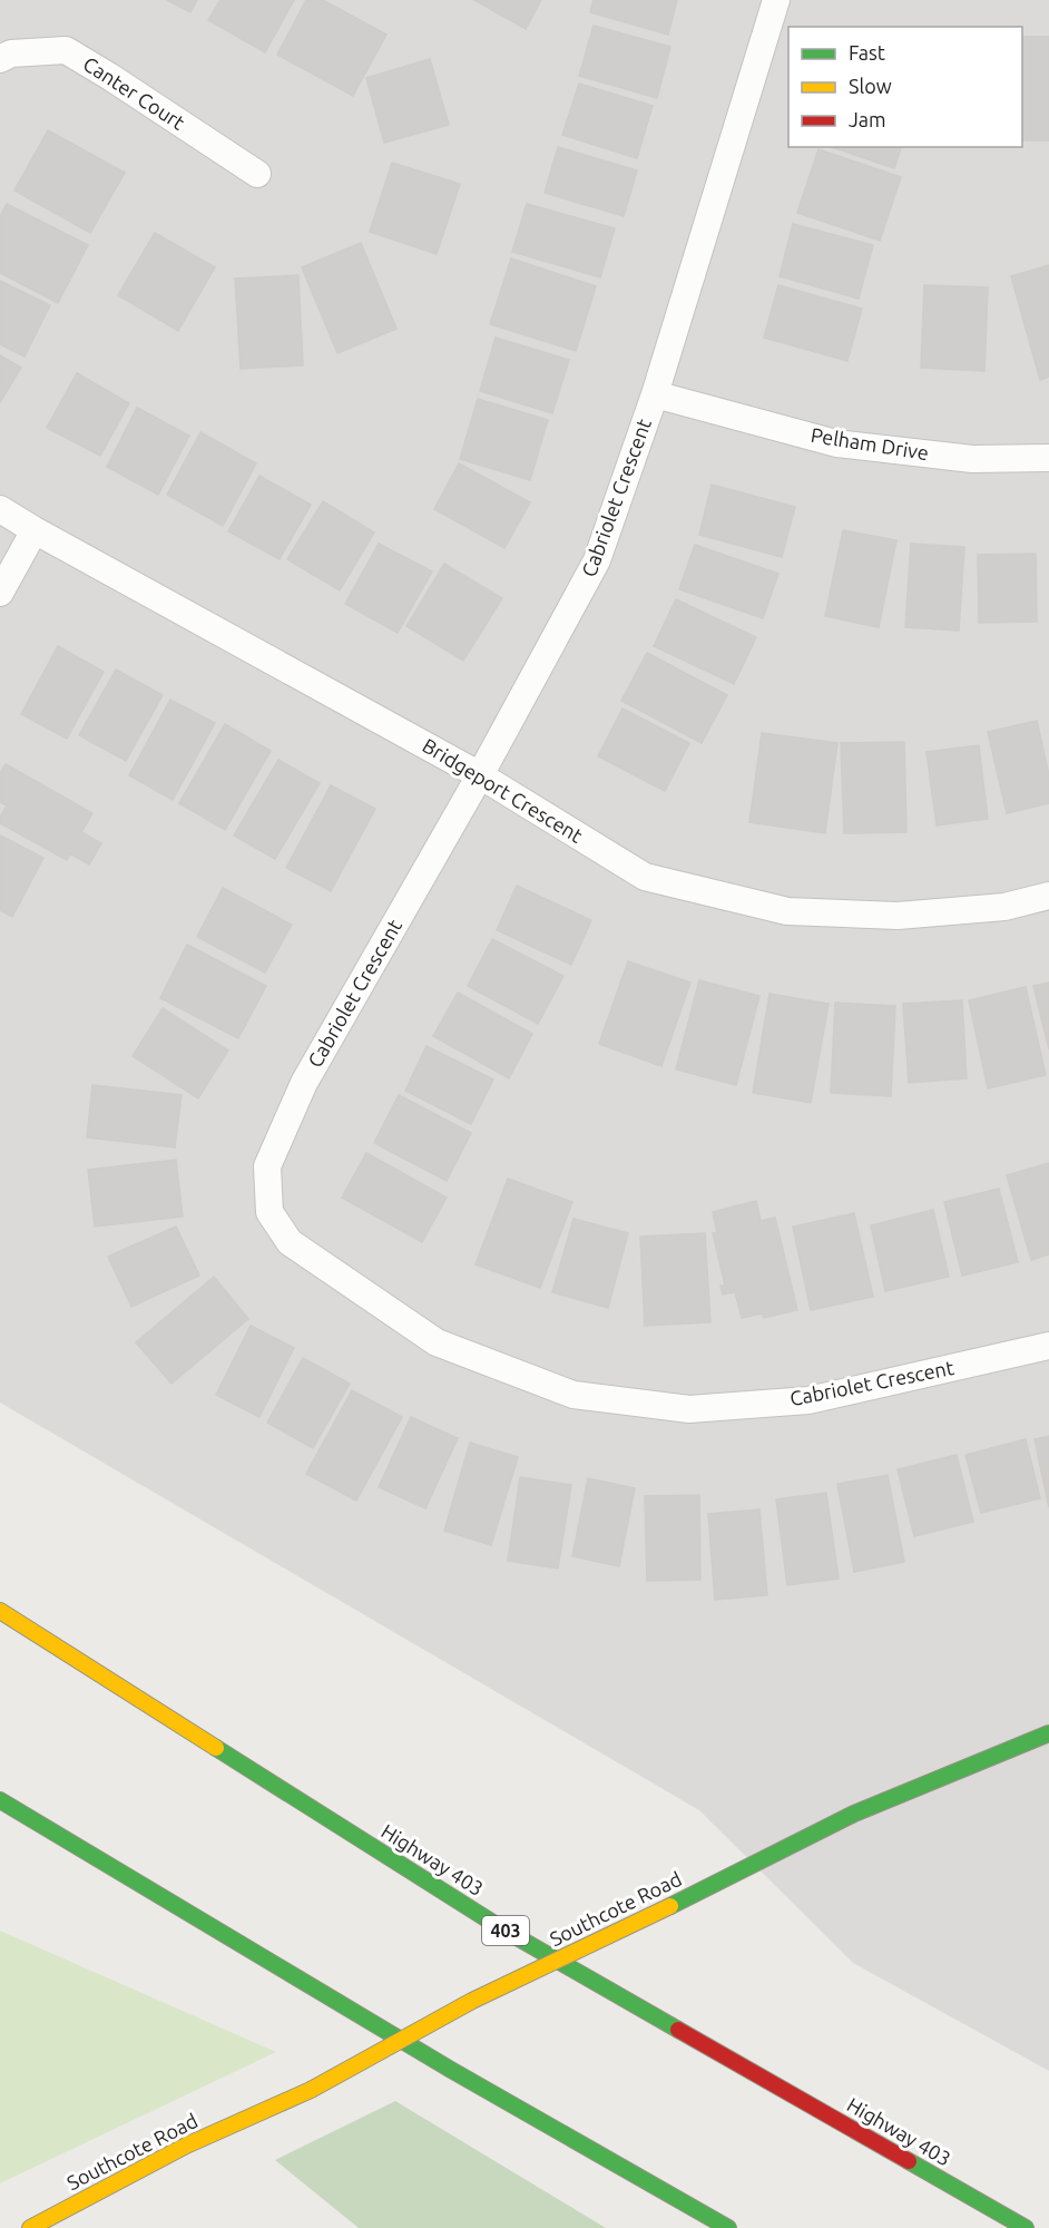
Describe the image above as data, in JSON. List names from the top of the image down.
{
  "streets": {
    "main road": ["Highway 403", "Southcote Road", "403"],
    "street": [
      "Canter Court",
      "Pelham Drive",
      "Cabriolet Crescent",
      "Bridgeport Crescent"
    ]
  },
  "crossings": [
    ["Pelham Drive", "Cabriolet Crescent"],
    ["Cabriolet Crescent", "Bridgeport Crescent"]
  ],
  "legend": ["Fast", "Slow", "Jam"]
}
